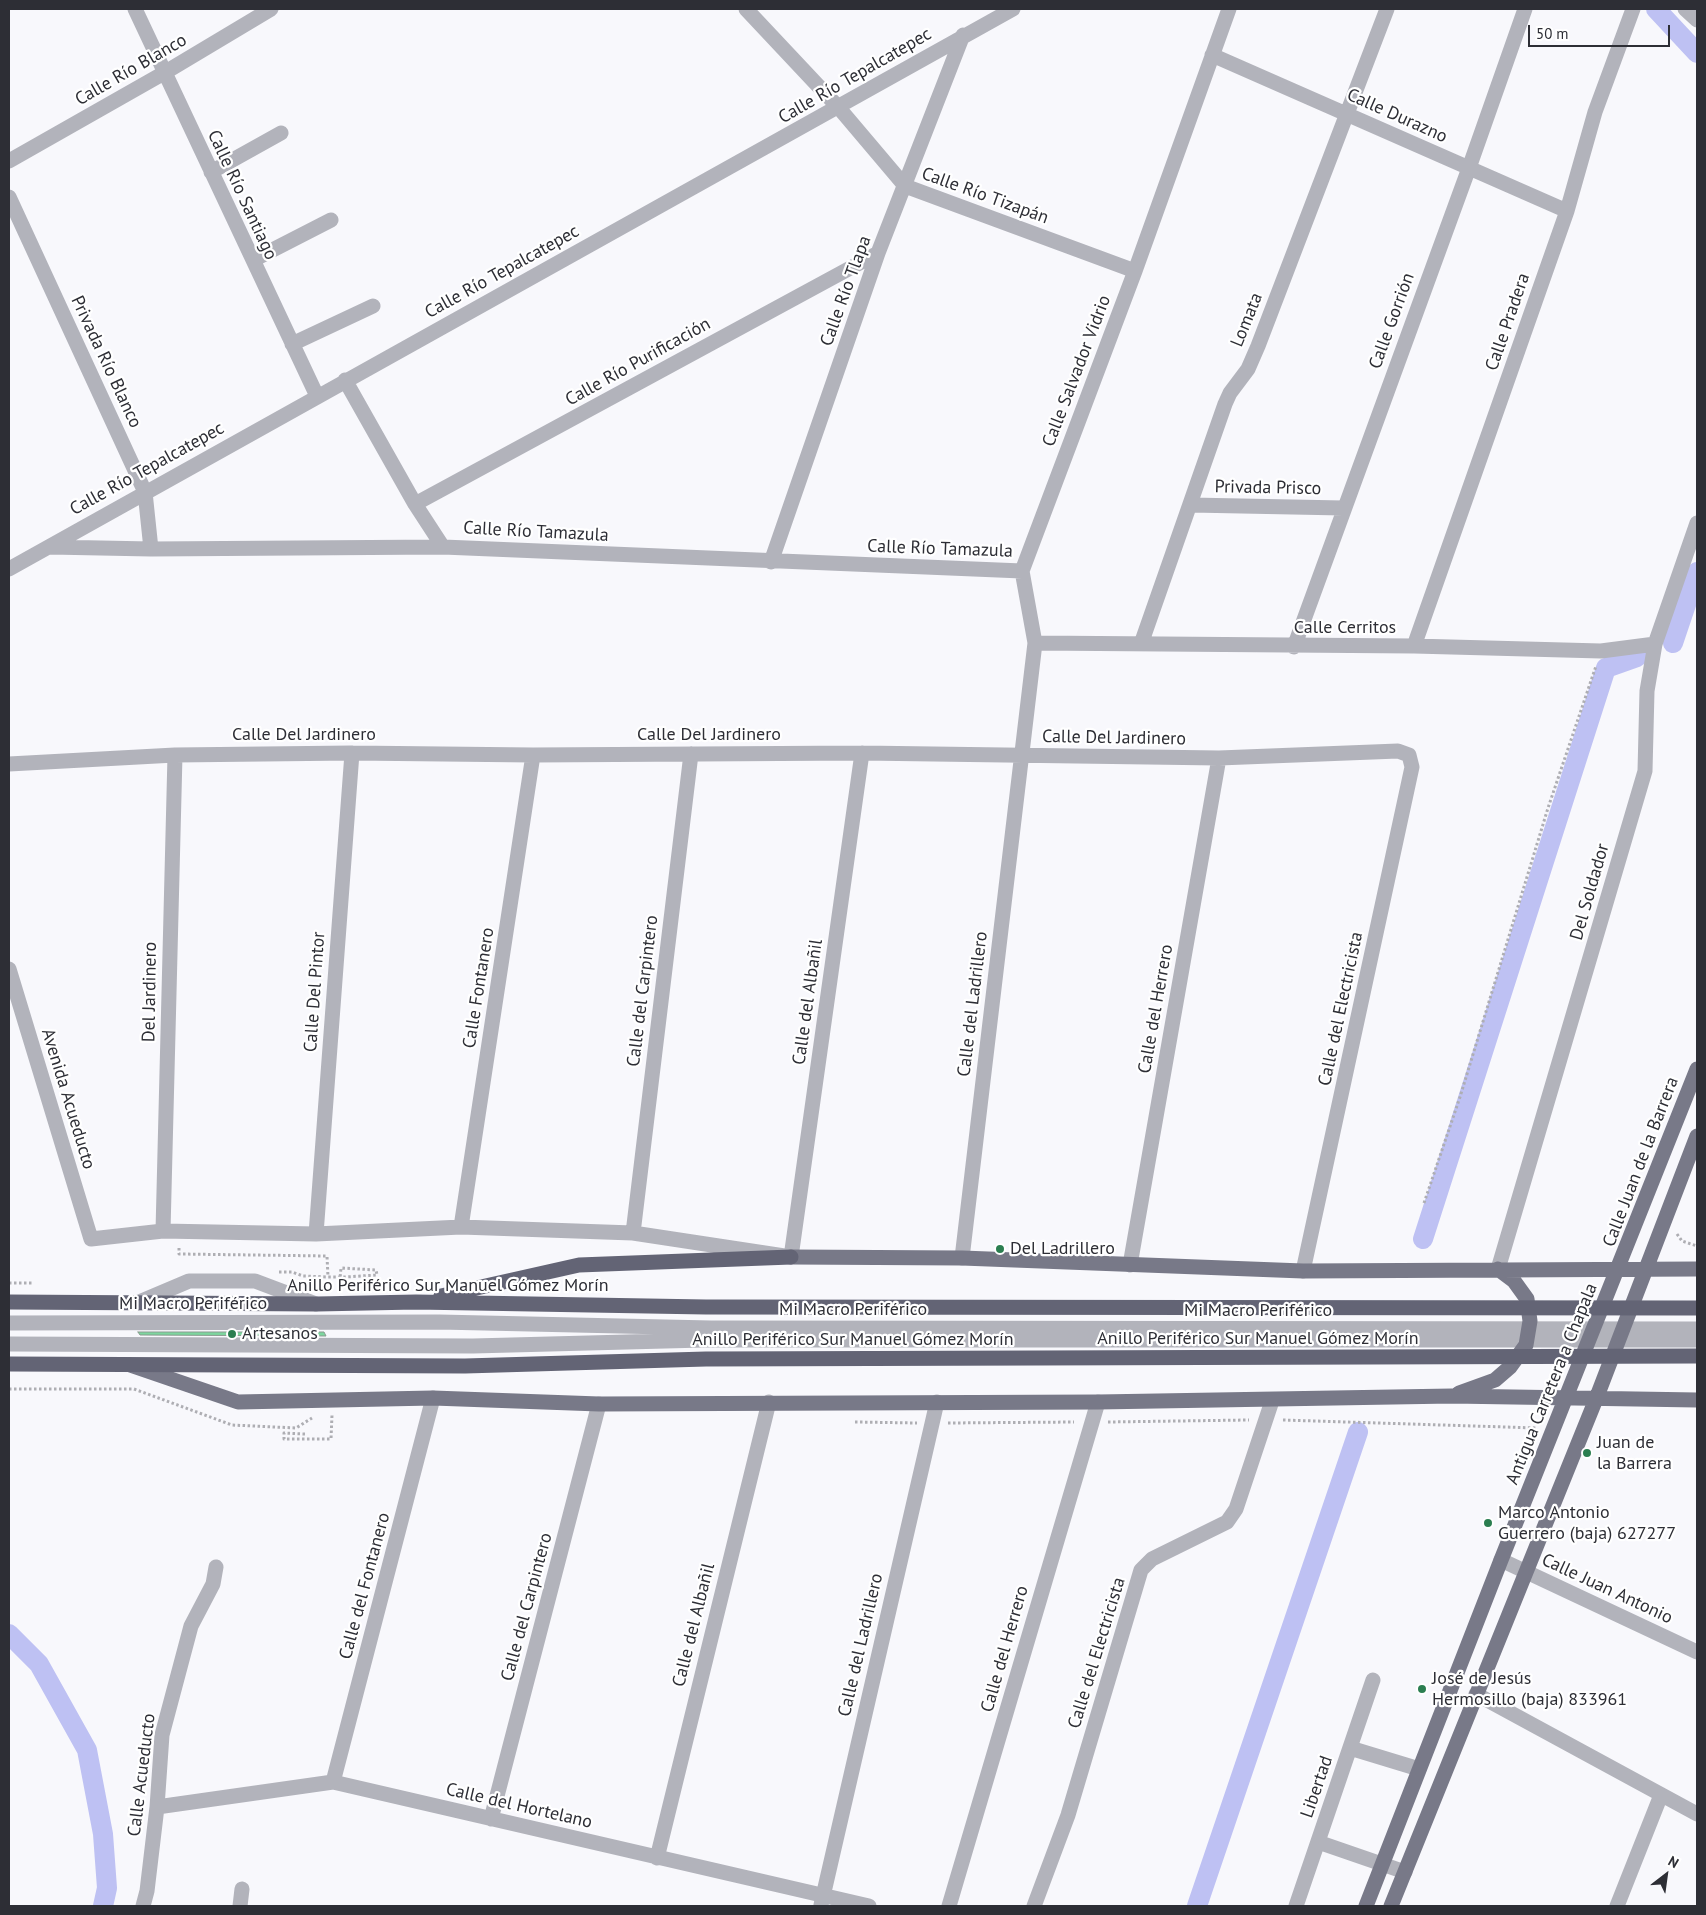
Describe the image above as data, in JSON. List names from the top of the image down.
{
  "streets": {
    "highway": ["Anillo Periférico Sur Manuel Gómez Morín"],
    "main road": ["Calle Juan de la Barrera", "Antigua Carretera a Chapala"],
    "street": [
      "Calle Río Blanco",
      "Calle Río Tepalcatepec",
      "Calle Durazno",
      "Calle Río Santiago",
      "Calle Río Tizapán",
      "Calle Río Tlapa",
      "Lomata",
      "Calle Gorrión",
      "Calle Pradera",
      "Privada Río Blanco",
      "Calle Río Purificación",
      "Calle Salvador Vidrio",
      "Privada Prisco",
      "Calle Río Tamazula",
      "Calle Cerritos",
      "Calle Del Jardinero",
      "Del Soldador",
      "Calle Fontanero",
      "Calle del Carpintero",
      "Del Jardinero",
      "Calle Del Pintor",
      "Calle del Albañil",
      "Calle del Ladrillero",
      "Calle del Herrero",
      "Calle del Electricista",
      "Avenida Acueducto",
      "Mi Macro Periférico",
      "Calle del Fontanero",
      "Calle Juan Antonio",
      "Calle Acueducto",
      "Libertad",
      "Calle del Hortelano"
    ]
  },
  "crossings": [
    ["Calle Río Blanco", "Calle Río Santiago"],
    ["Calle Río Tepalcatepec", "Calle Río Santiago"],
    ["Calle Río Tepalcatepec", "Calle Río Tizapán"],
    ["Calle Río Tepalcatepec", "Calle Río Tlapa"],
    ["Calle Río Tepalcatepec", "Privada Río Blanco"],
    ["Calle Río Tepalcatepec", "Calle Río Tamazula"],
    ["Calle Durazno", "Lomata"],
    ["Calle Durazno", "Calle Gorrión"],
    ["Calle Durazno", "Calle Pradera"],
    ["Calle Durazno", "Calle Salvador Vidrio"],
    ["Calle Río Tizapán", "Calle Río Tlapa"],
    ["Calle Río Tizapán", "Calle Salvador Vidrio"],
    ["Calle Río Tlapa", "Calle Río Purificación"],
    ["Calle Río Tlapa", "Calle Río Tamazula"],
    ["Lomata", "Privada Prisco"],
    ["Lomata", "Calle Cerritos"],
    ["Calle Gorrión", "Privada Prisco"],
    ["Calle Gorrión", "Calle Cerritos"],
    ["Calle Pradera", "Calle Cerritos"],
    ["Privada Río Blanco", "Calle Río Tamazula"],
    ["Calle Salvador Vidrio", "Calle Río Tamazula"],
    ["Calle Cerritos", "Del Soldador"],
    ["Calle Del Jardinero", "Calle Fontanero"],
    ["Calle Del Jardinero", "Calle del Carpintero"],
    ["Calle Del Jardinero", "Del Jardinero"],
    ["Calle Del Jardinero", "Calle Del Pintor"],
    ["Calle Del Jardinero", "Calle del Albañil"],
    ["Calle Del Jardinero", "Calle del Ladrillero"],
    ["Calle Del Jardinero", "Calle del Herrero"],
    ["Calle Del Jardinero", "Calle del Electricista"],
    ["Calle del Carpintero", "Calle del Hortelano"],
    ["Del Jardinero", "Avenida Acueducto"],
    ["Calle del Albañil", "Calle del Hortelano"],
    ["Calle del Ladrillero", "Calle del Hortelano"],
    ["Calle Juan de la Barrera", "Antigua Carretera a Chapala"],
    ["Antigua Carretera a Chapala", "Calle Juan Antonio"],
    ["Calle del Fontanero", "Calle del Hortelano"],
    ["Calle Acueducto", "Calle del Hortelano"]
  ],
  "places": [
    "Del Ladrillero",
    "Artesanos",
    "Juan de la Barrera",
    "Marco Antonio Guerrero (baja) 627277",
    "José de Jesús Hermosillo (baja) 833961"
  ],
  "scale_bar": "50 m",
  "north": "top right"
}
